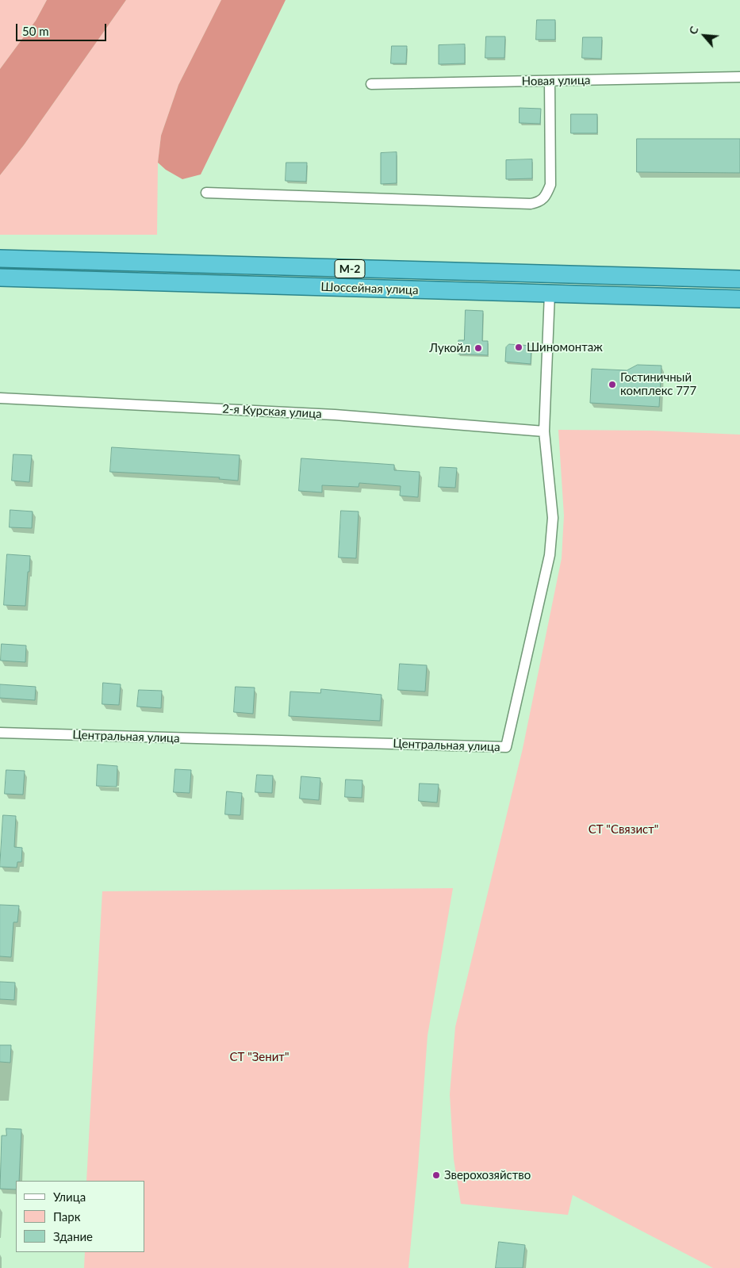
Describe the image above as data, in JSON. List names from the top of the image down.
{
  "streets": {
    "highway": ["М-2", "Шоссейная улица"],
    "street": ["Новая улица", "2-я Курская улица", "Центральная улица"]
  },
  "crossings": [
    ["Шоссейная улица", "Центральная улица"],
    ["2-я Курская улица", "Центральная улица"]
  ],
  "parks": ["СТ \"Связист\"", "СТ \"Зенит\""],
  "places": [
    "Шиномонтаж",
    "Лукойл",
    "Гостиничный комплекс 777",
    "Зверохозяйство"
  ],
  "legend": ["Улица", "Парк", "Здание"],
  "scale_bar": "50 m",
  "north": "top left"
}
